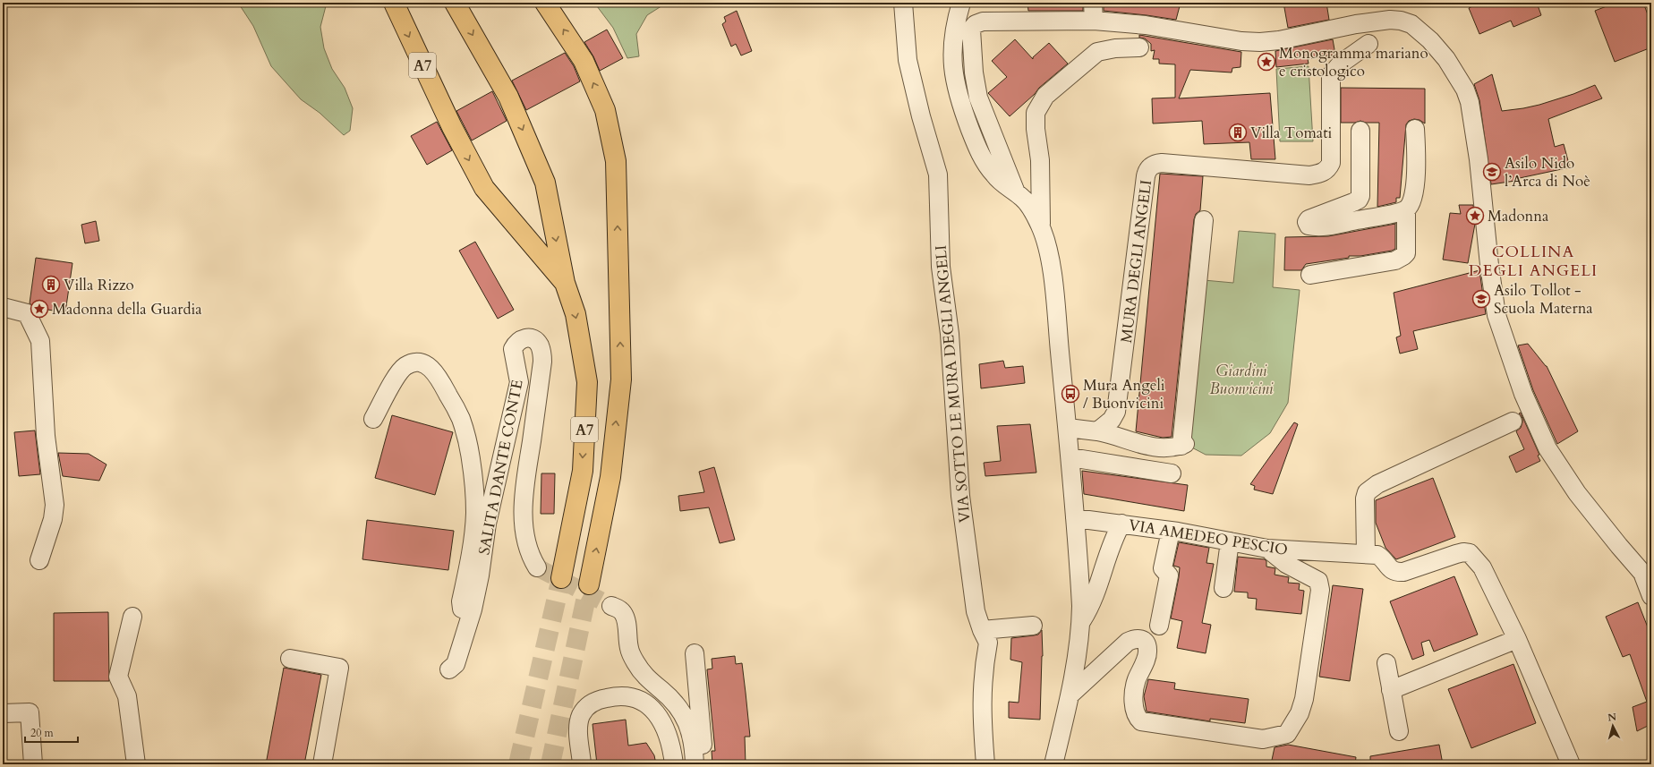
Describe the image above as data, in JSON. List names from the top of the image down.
{
  "streets": {
    "highway": ["A7"],
    "street": [
      "MURA DEGLI ANGELI",
      "VIA SOTTO LE MURA DEGLI ANGELI",
      "SALITA DANTE CONTE",
      "VIA AMEDEO PESCIO"
    ]
  },
  "districts": ["COLLINA DEGLI ANGELI"],
  "parks": ["Giardini Buonvicini"],
  "places": {
    "place": ["Monogramma mariano e cristologico", "Madonna", "Madonna della Guardia"],
    "building": ["Villa Tomati", "Villa Rizzo"],
    "school or university": ["Asilo Nido l’Arca di Noè", "Asilo Tollot - Scuola Materna"],
    "bus stop": ["Mura Angeli / Buonvicini"]
  },
  "scale_bar": "20 m",
  "north": "top"
}
